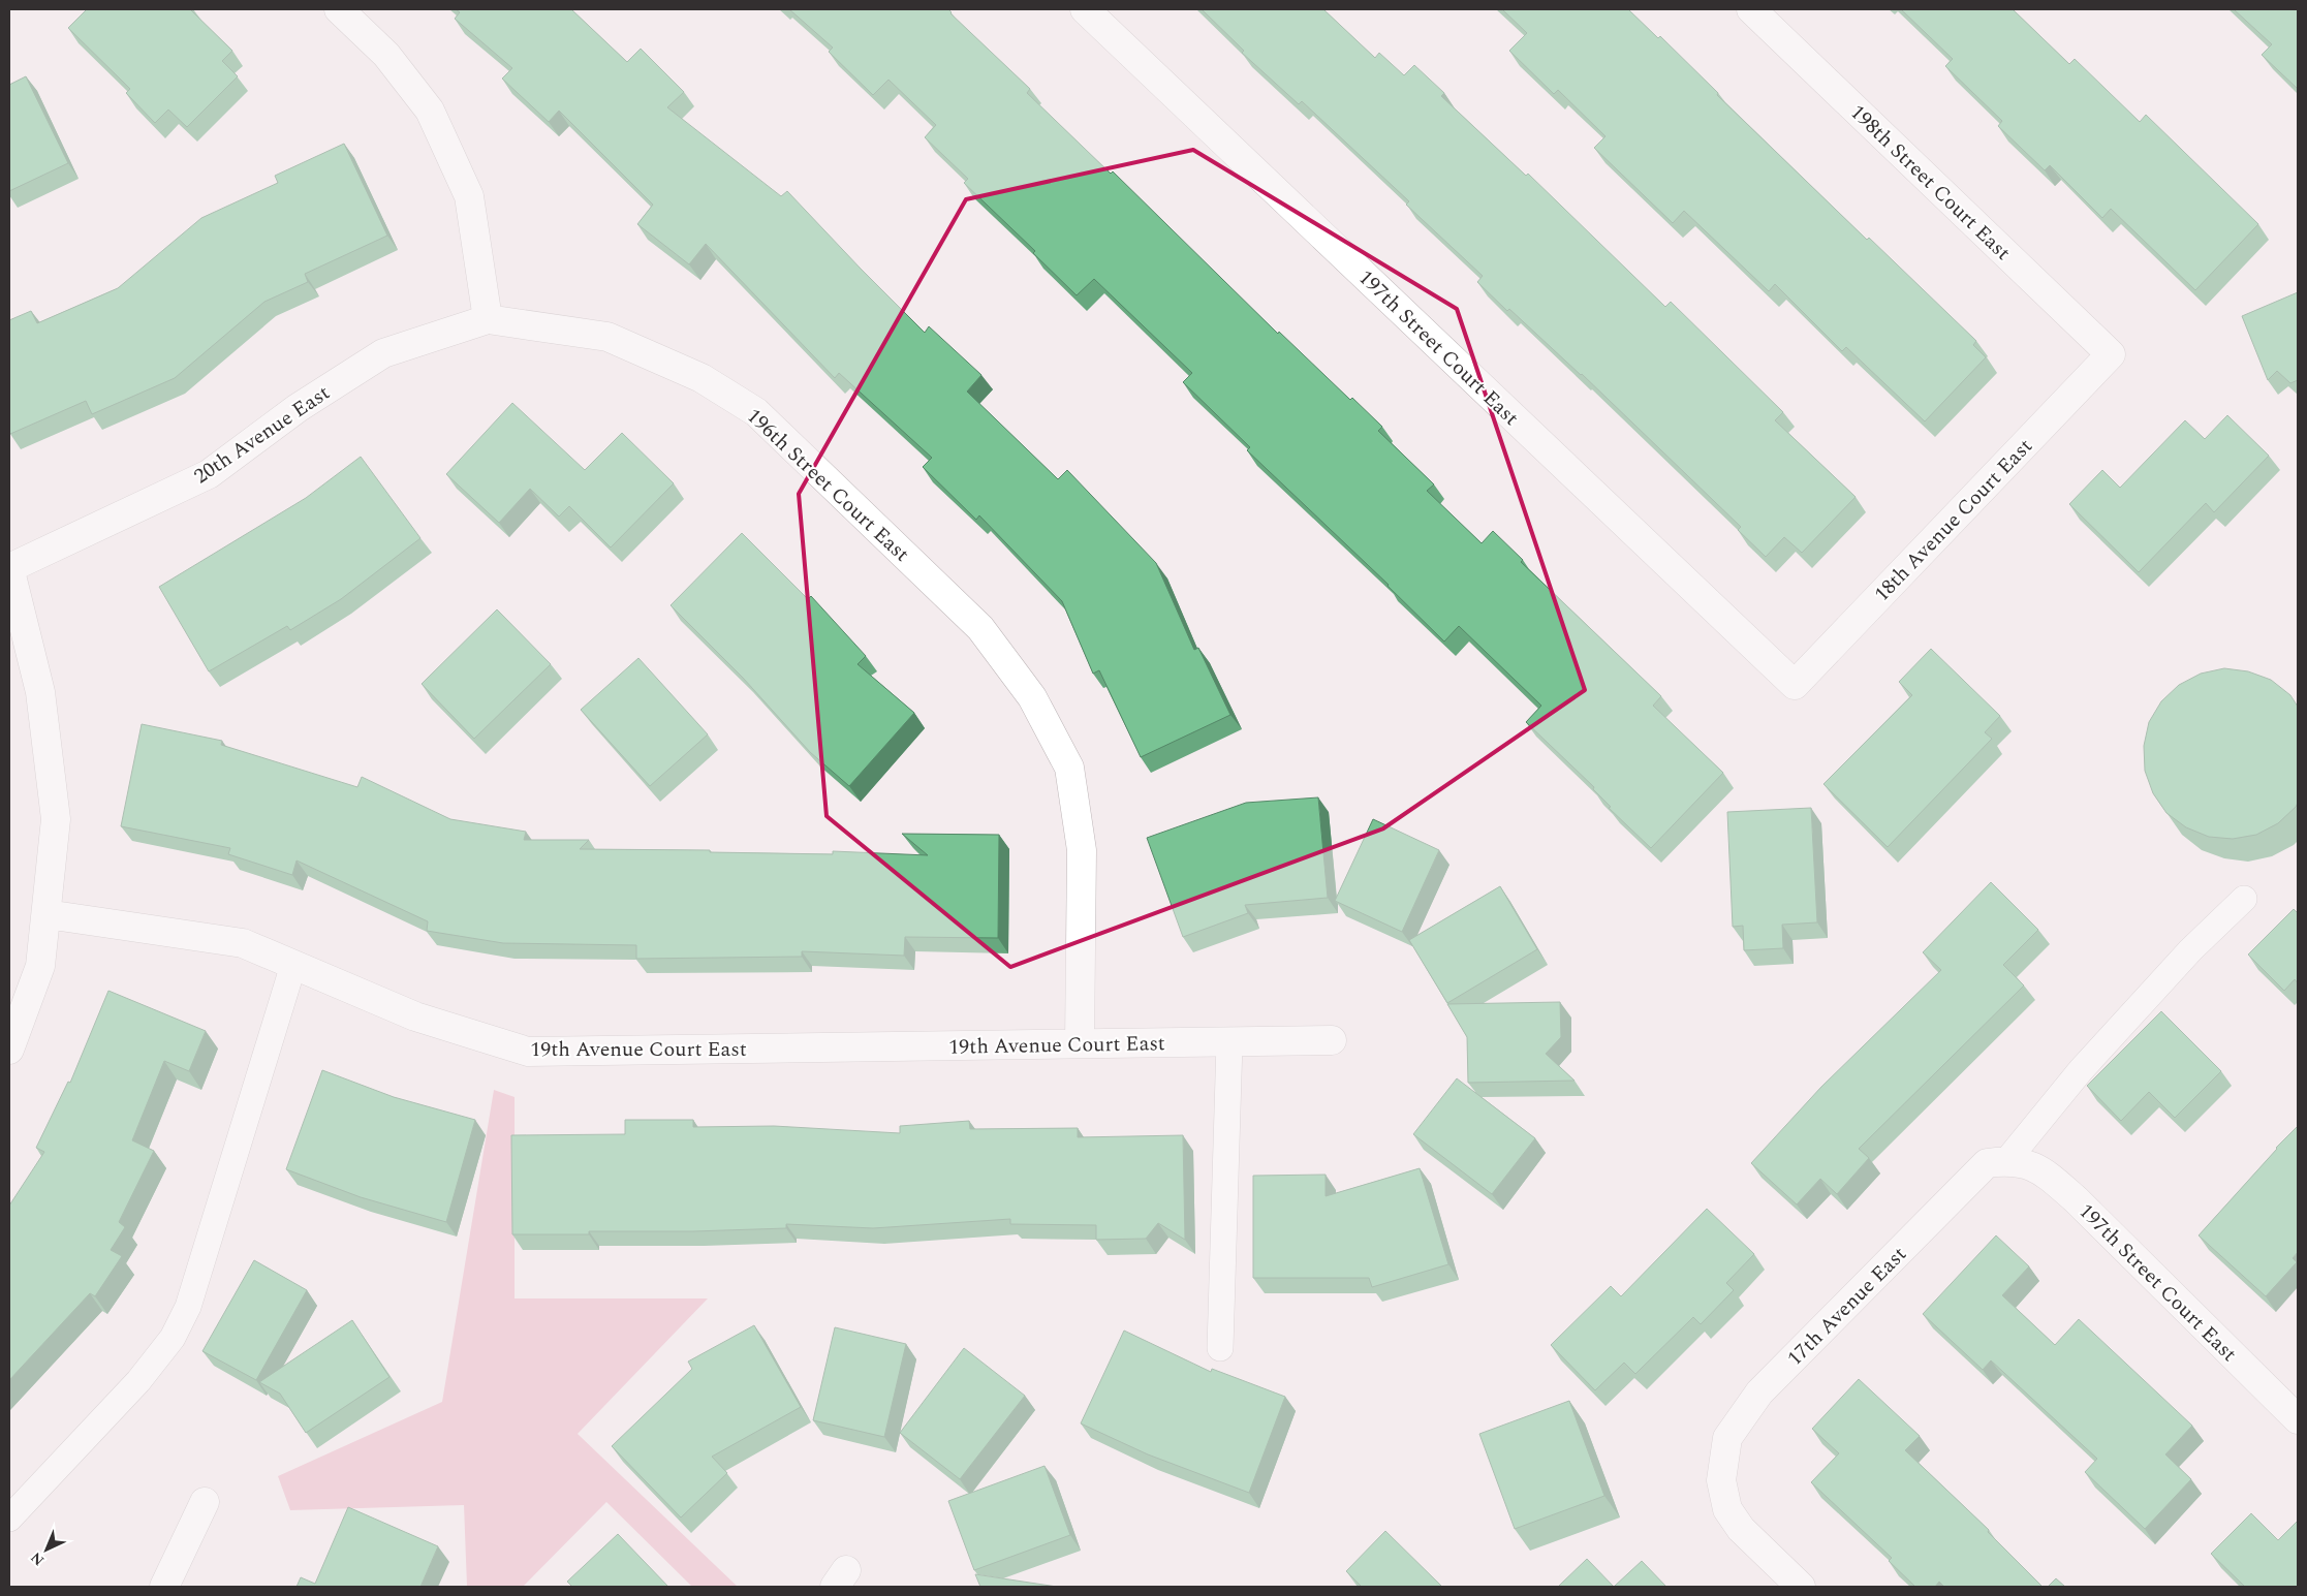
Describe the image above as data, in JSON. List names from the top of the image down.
{
  "streets": {
    "street": [
      "198th Street Court East",
      "197th Street Court East",
      "20th Avenue East",
      "196th Street Court East",
      "18th Avenue Court East",
      "19th Avenue Court East",
      "17th Avenue East"
    ]
  },
  "crossings": [
    ["198th Street Court East", "18th Avenue Court East"],
    ["197th Street Court East", "18th Avenue Court East"],
    ["197th Street Court East", "17th Avenue East"],
    ["20th Avenue East", "196th Street Court East"],
    ["196th Street Court East", "19th Avenue Court East"]
  ],
  "north": "bottom left"
}
